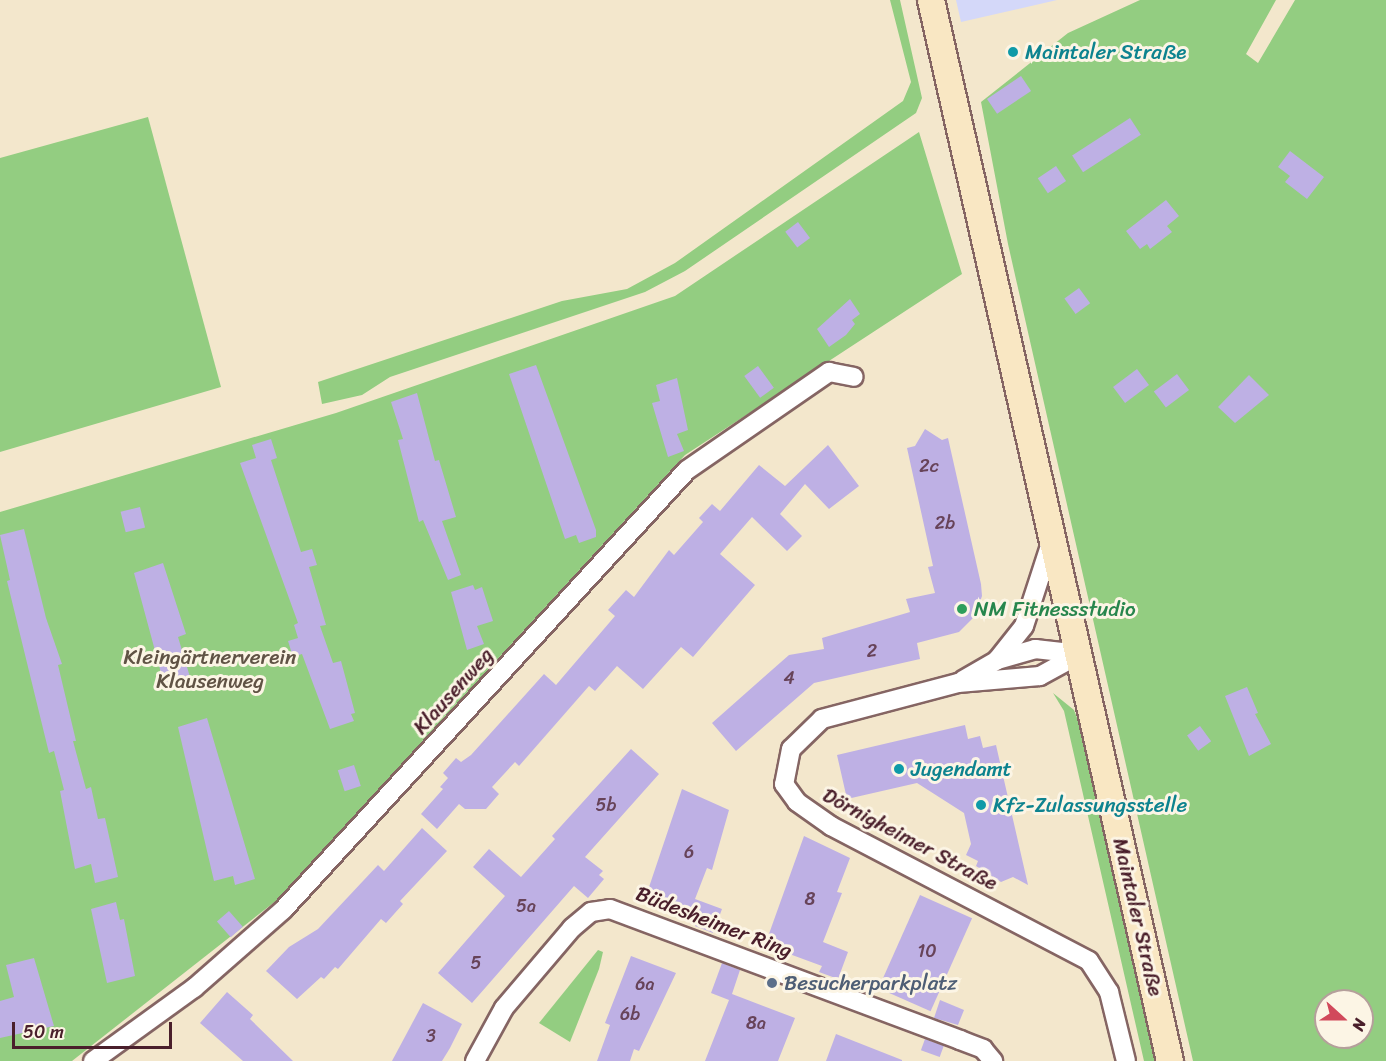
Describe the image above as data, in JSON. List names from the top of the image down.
{
  "streets": {
    "main road": ["Maintaler Straße"],
    "street": ["Klausenweg", "Dörnigheimer Straße", "Büdesheimer Ring"]
  },
  "crossings": [
    ["Dörnigheimer Straße", "Maintaler Straße"]
  ],
  "parks": ["Kleingärtnerverein Klausenweg"],
  "places": [
    "Maintaler Straße",
    "NM Fitnessstudio",
    "Jugendamt",
    "Kfz-Zulassungsstelle",
    "Besucherparkplatz"
  ],
  "house_numbers": [
    "2c",
    "2b",
    "2",
    "4",
    "5b",
    "6",
    "8",
    "5a",
    "10",
    "5",
    "6a",
    "6b",
    "8a",
    "3"
  ],
  "scale_bar": "50 m",
  "north": "right"
}
